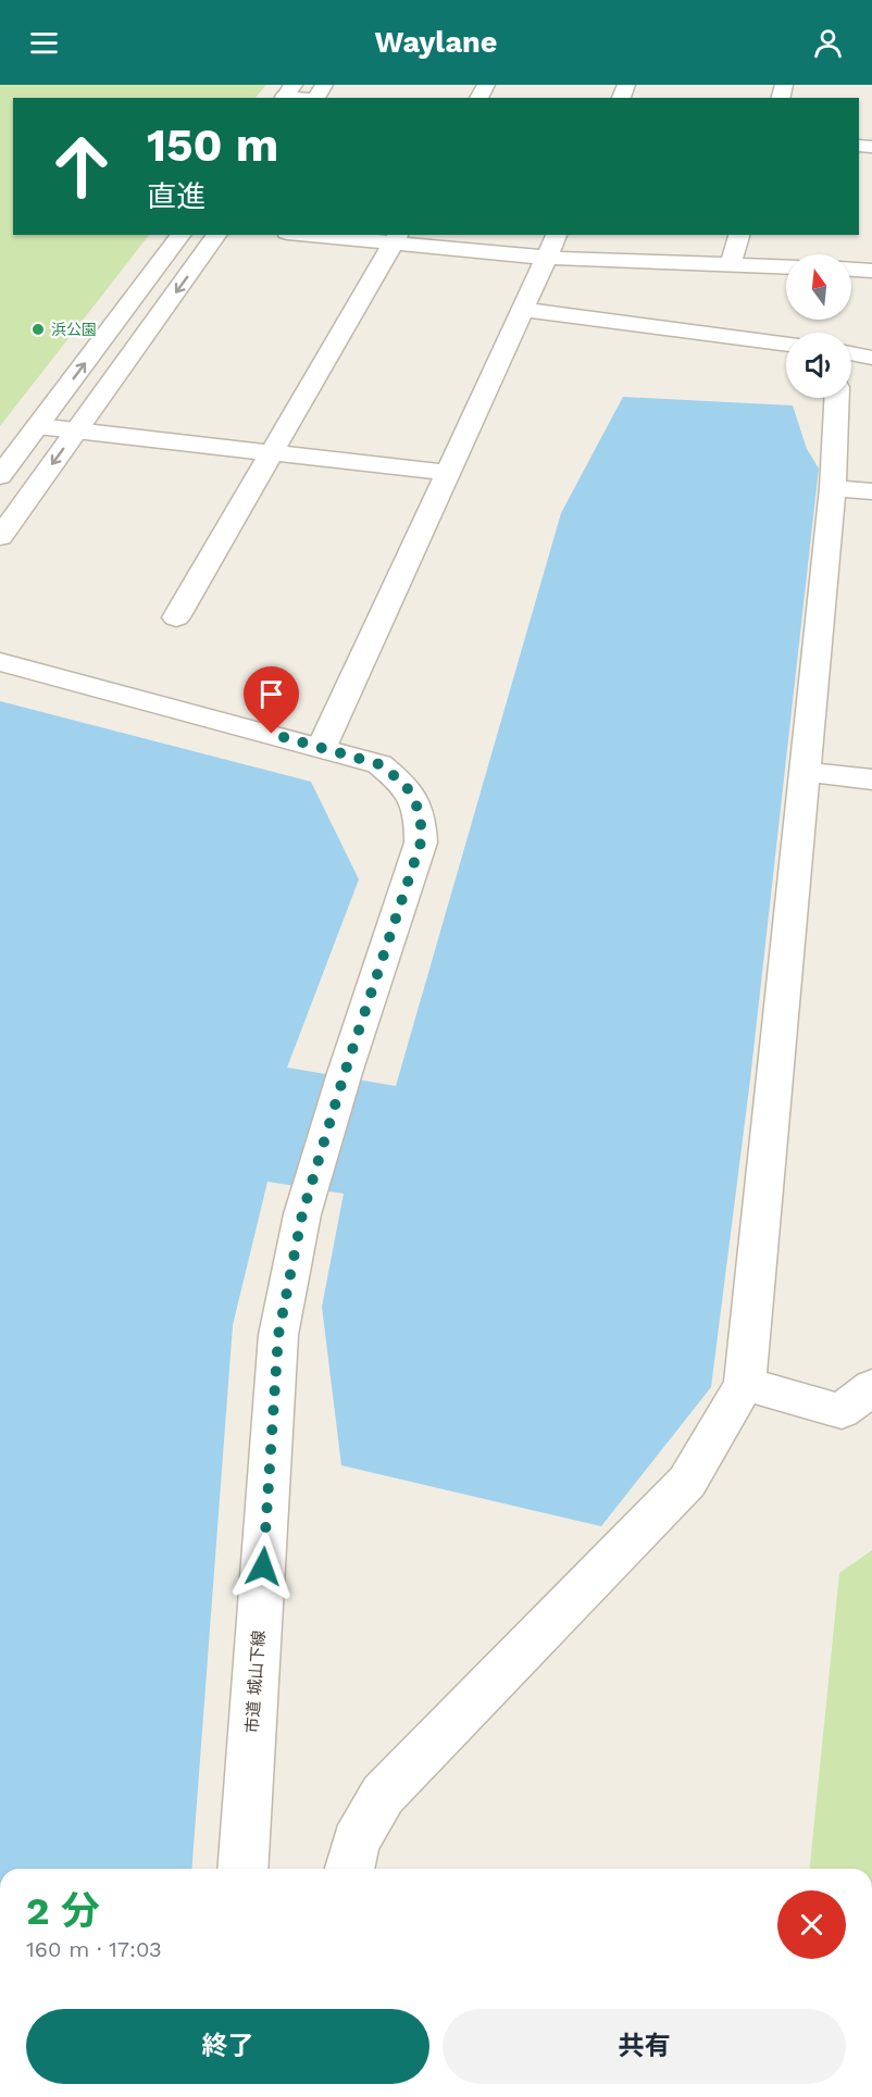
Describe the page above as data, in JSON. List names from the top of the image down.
{
  "streets": {
    "street": ["市道 城山下線"]
  },
  "places": ["浜公園"],
  "north": "top",
  "page": {
    "header": "Waylane",
    "turn": ["150 m", "直進"],
    "heading": ["2 分", "160 m · 17:03"],
    "buttons": ["終了", "共有"]
  }
}
